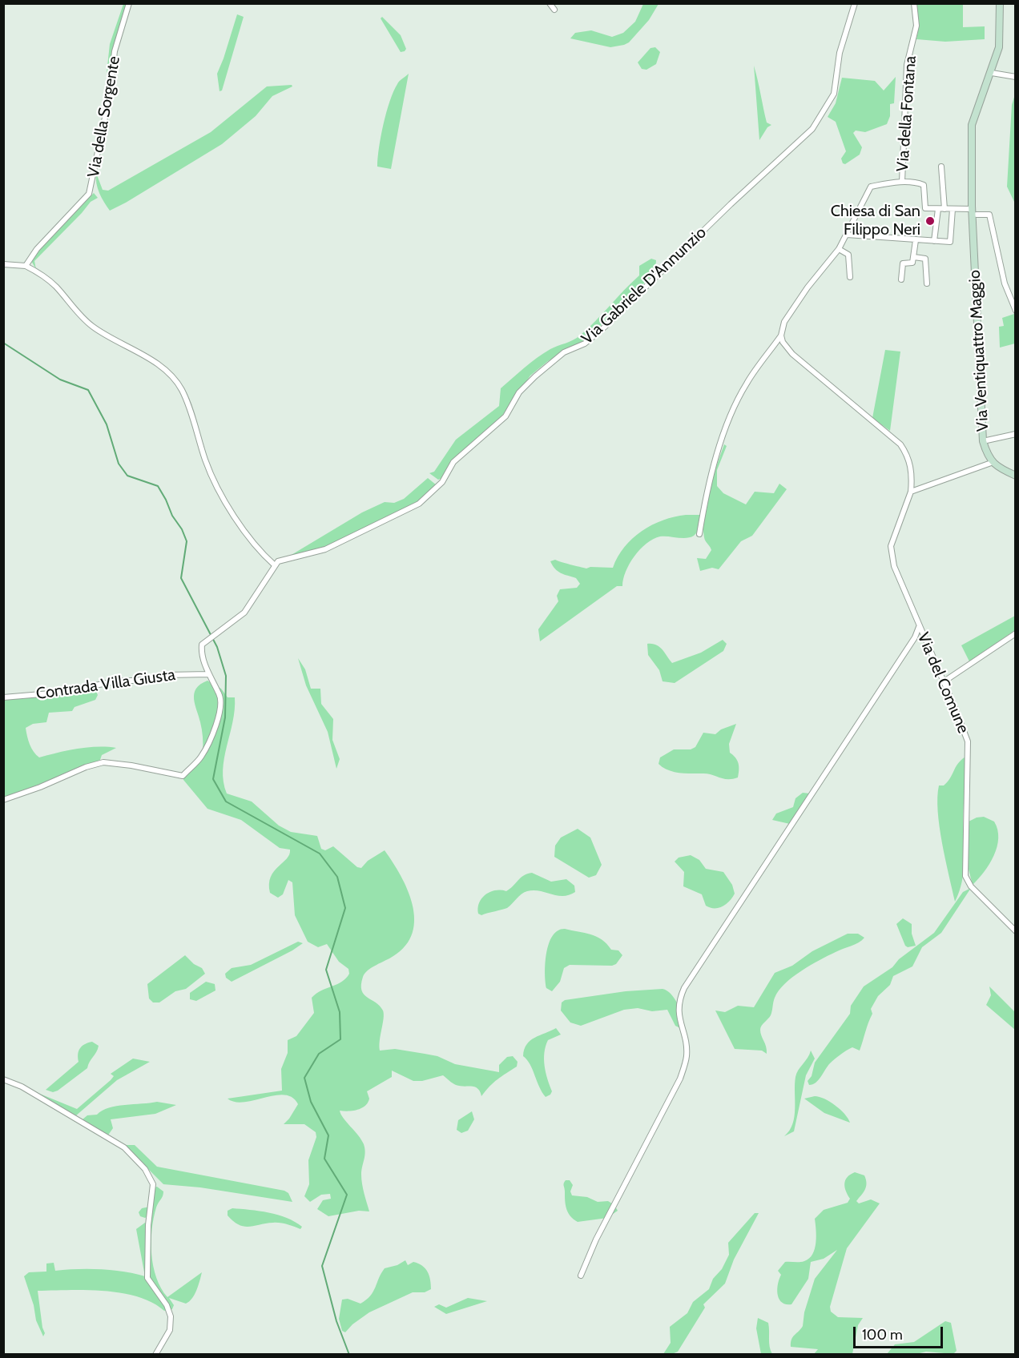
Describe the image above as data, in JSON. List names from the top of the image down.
{
  "streets": {
    "street": [
      "Via della Fontana",
      "Via della Sorgente",
      "Via Gabriele D'Annunzio",
      "Via Ventiquattro Maggio",
      "Via del Comune",
      "Contrada Villa Giusta"
    ]
  },
  "places": ["Chiesa di San Filippo Neri"],
  "scale_bar": "100 m"
}
